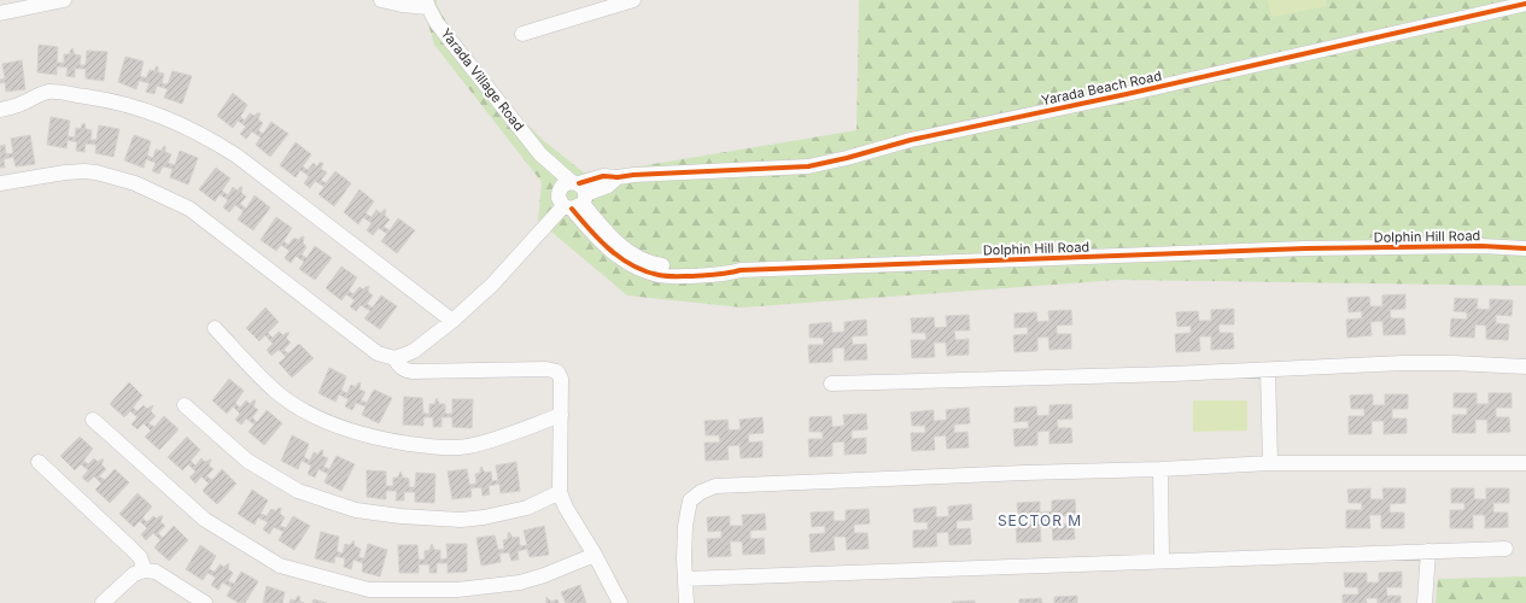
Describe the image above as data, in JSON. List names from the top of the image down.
{
  "streets": {
    "street": ["Yarada Village Road", "Yarada Beach Road", "Dolphin Hill Road"]
  },
  "crossings": [
    ["Yarada Village Road", "Yarada Beach Road"],
    ["Yarada Village Road", "Dolphin Hill Road"],
    ["Yarada Beach Road", "Dolphin Hill Road"]
  ],
  "districts": ["SECTOR M"]
}
